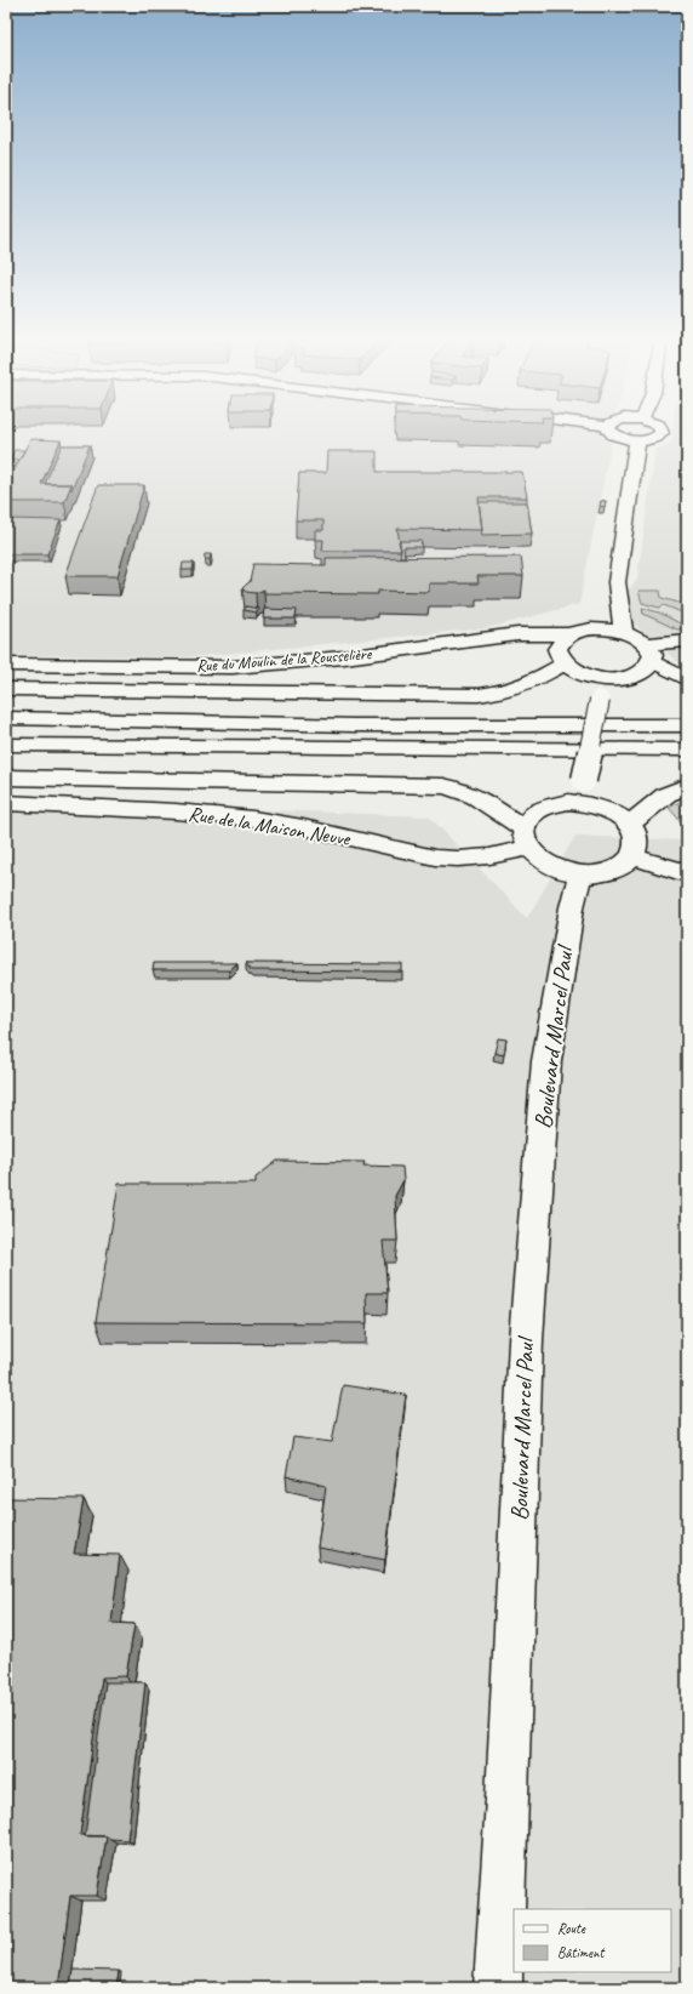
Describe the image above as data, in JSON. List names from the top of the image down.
{
  "streets": {
    "main road": ["Rue du Moulin de la Rousselière", "Rue de la Maison Neuve", "Boulevard Marcel Paul"]
  },
  "crossings": [
    ["Rue de la Maison Neuve", "Boulevard Marcel Paul"]
  ],
  "legend": ["Route", "Bâtiment"]
}
